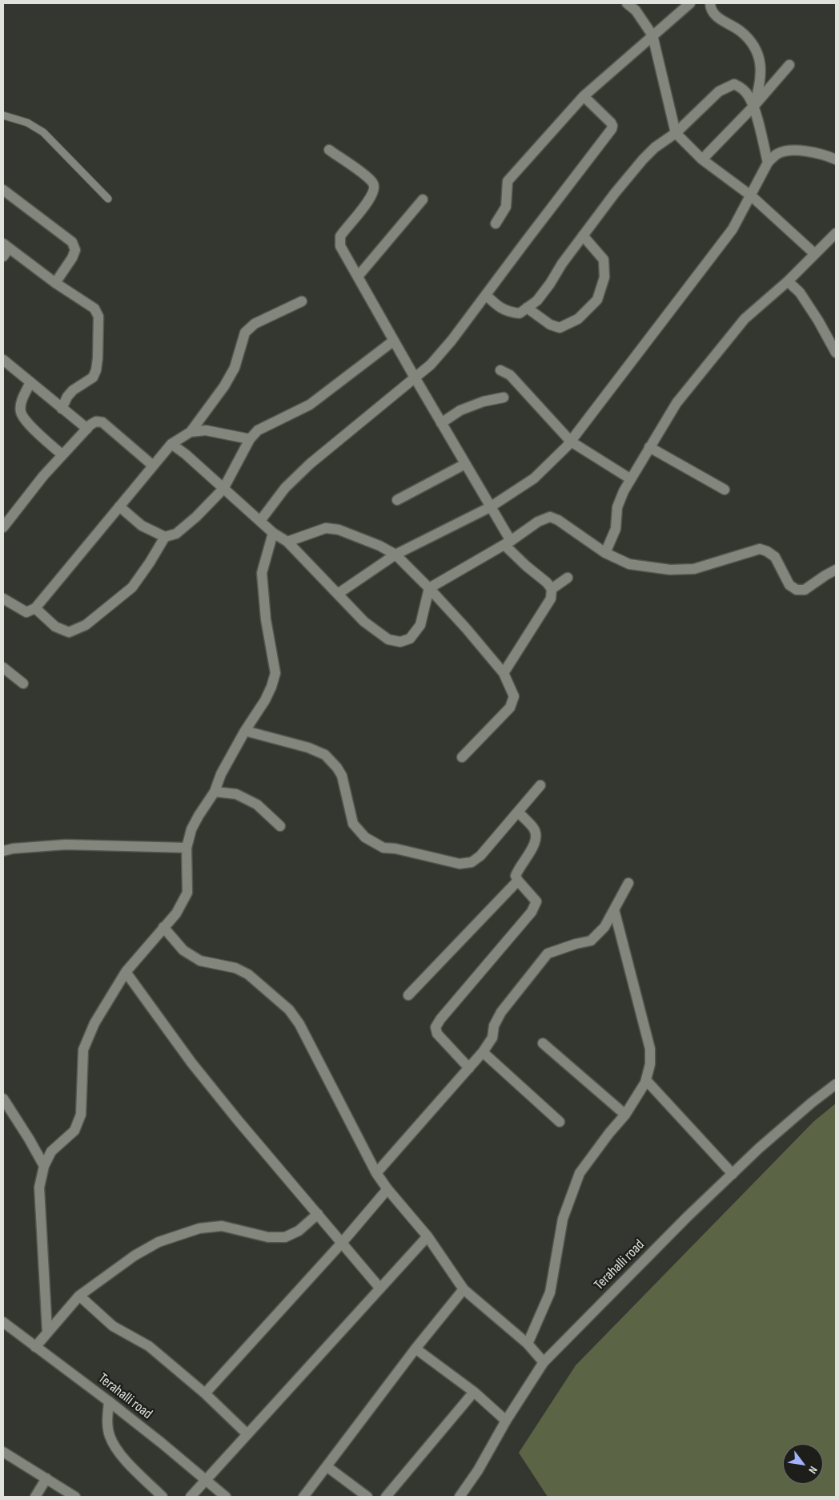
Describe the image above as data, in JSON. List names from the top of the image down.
{
  "streets": {
    "street": ["Terahalli road"]
  },
  "north": "bottom right"
}
